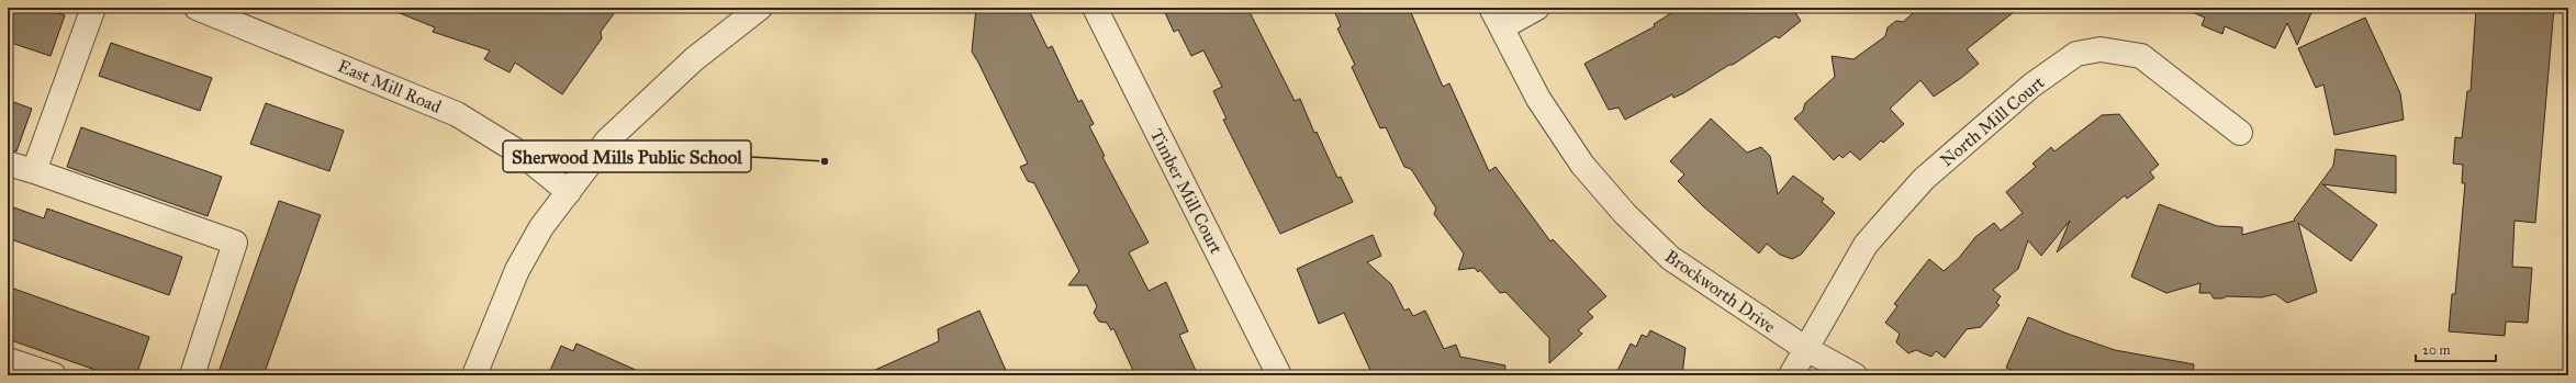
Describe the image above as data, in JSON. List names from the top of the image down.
{
  "streets": {
    "street": [
      "East Mill Road",
      "North Mill Court",
      "Timber Mill Court",
      "Brockworth Drive"
    ]
  },
  "crossings": [
    ["North Mill Court", "Brockworth Drive"]
  ],
  "places": ["Sherwood Mills Public School"],
  "scale_bar": "20 m"
}
